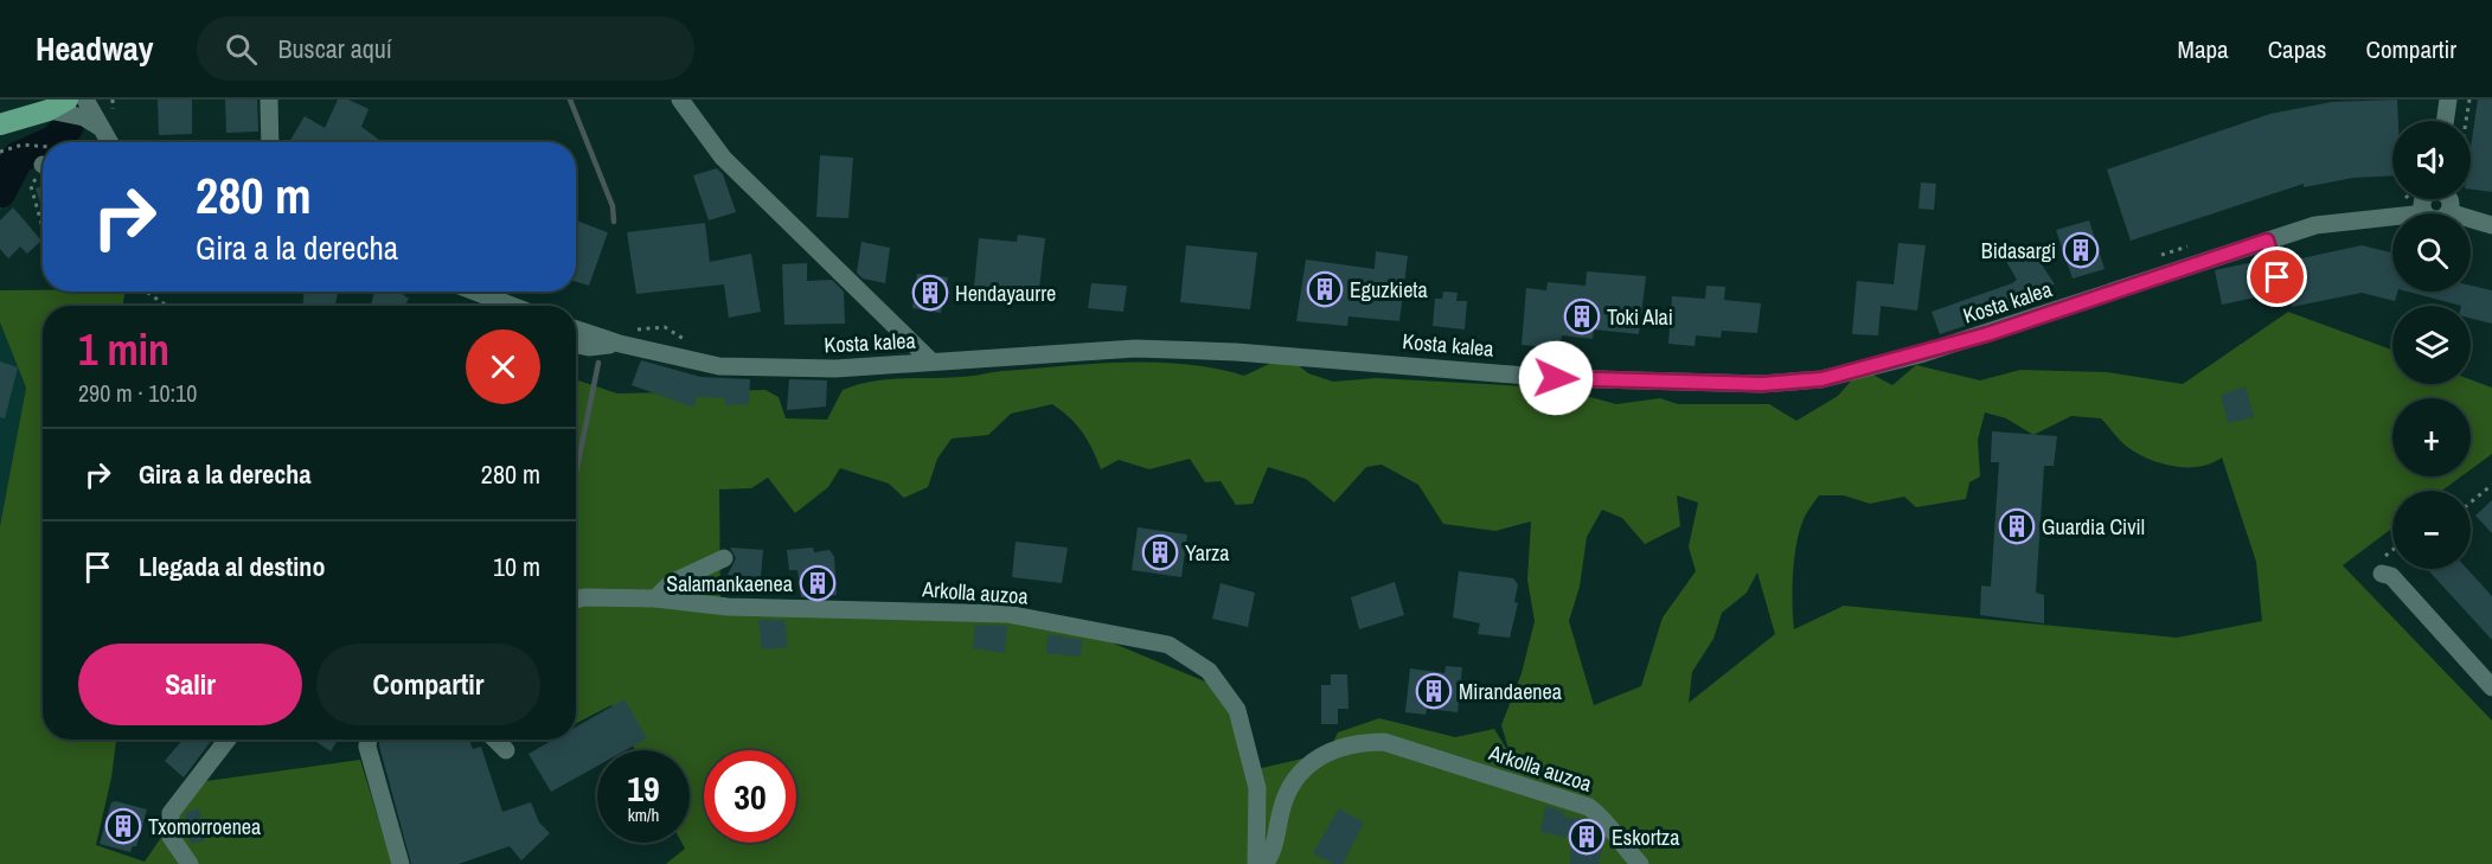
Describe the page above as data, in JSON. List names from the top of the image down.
{
  "streets": {
    "street": ["Kosta kalea", "Arkolla auzoa"]
  },
  "places": {
    "building": [
      "Bidasargi",
      "Eguzkieta",
      "Hendayaurre",
      "Toki Alai",
      "Guardia Civil",
      "Yarza",
      "Salamankaenea",
      "Mirandaenea",
      "Txomorroenea",
      "Eskortza"
    ]
  },
  "page": {
    "header": "Headway",
    "search": "Buscar aquí",
    "nav": ["Mapa", "Capas", "Compartir"],
    "map_buttons": ["+", "−"],
    "turn": ["280 m", "Gira a la derecha"],
    "heading": ["1 min", "290 m · 10:10"],
    "list": [
      {
        "name": "Gira a la derecha",
        "value": "280 m"
      },
      {
        "name": "Llegada al destino",
        "value": "10 m"
      }
    ],
    "buttons": ["Salir", "Compartir"],
    "speed": "19 km/h",
    "limit": "30"
  }
}
